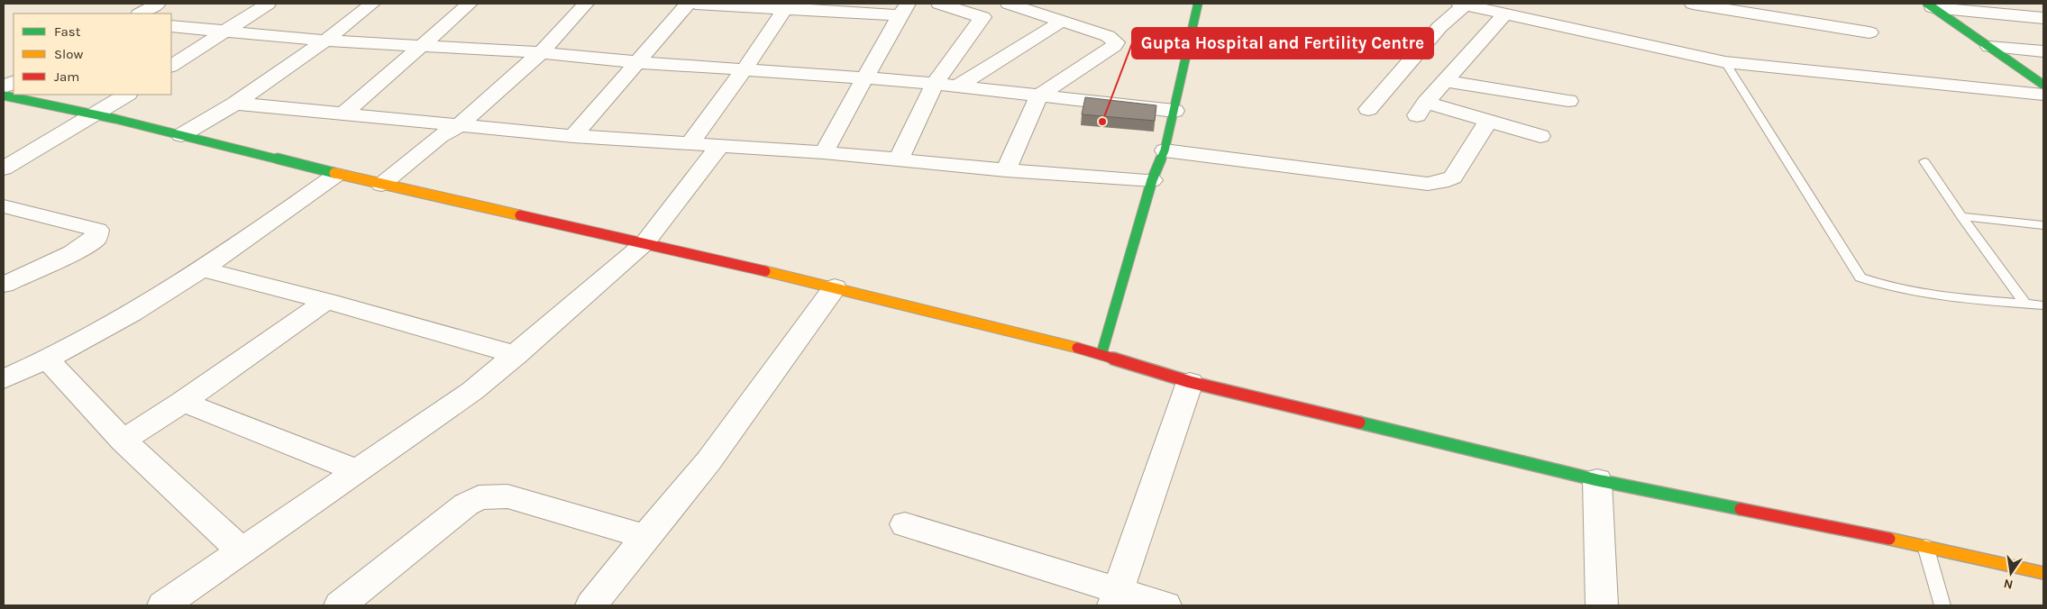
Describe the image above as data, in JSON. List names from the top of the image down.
{
  "places": ["Gupta Hospital and Fertility Centre"],
  "legend": ["Fast", "Slow", "Jam"],
  "north": "bottom"
}
